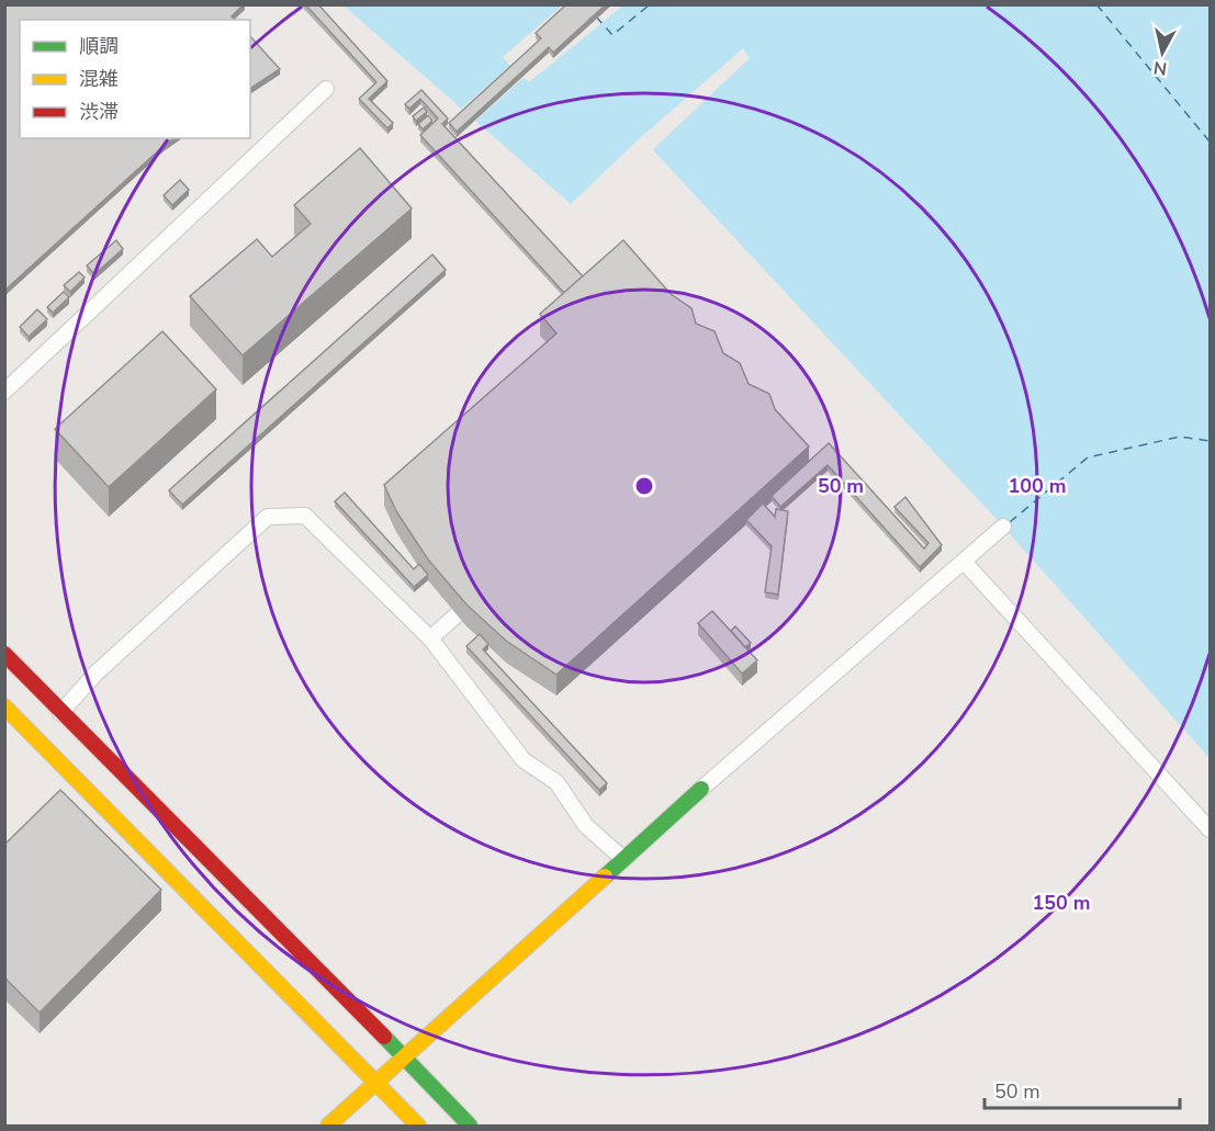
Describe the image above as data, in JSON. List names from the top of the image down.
{
  "legend": ["順調", "混雑", "渋滞"],
  "scale_bar": "50 m",
  "north": "bottom",
  "rings": ["50 m", "100 m", "150 m"]
}
